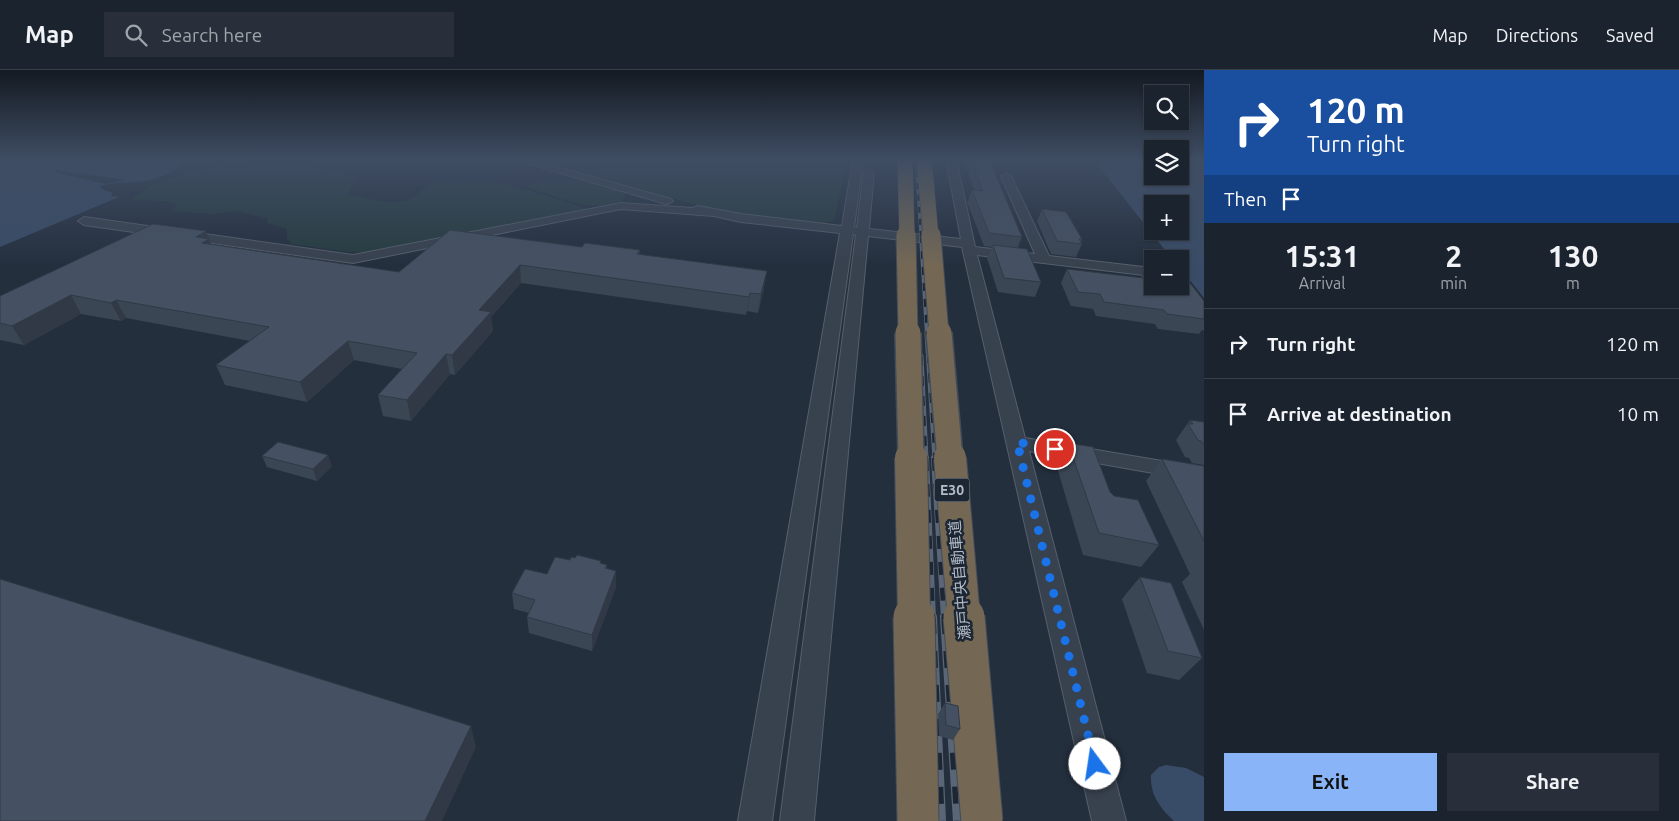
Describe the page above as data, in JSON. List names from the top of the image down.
{
  "streets": {
    "highway": ["E30", "瀬戸中央自動車道"]
  },
  "page": {
    "header": "Map",
    "search": "Search here",
    "nav": ["Map", "Directions", "Saved"],
    "turn": ["120 m", "Turn right"],
    "map_buttons": ["+", "−"],
    "then": "Then",
    "eta": [
      "15:31",
      "Arrival",
      "2",
      "min",
      "130",
      "m"
    ],
    "list": [
      {
        "name": "Turn right",
        "value": "120 m"
      },
      {
        "name": "Arrive at destination",
        "value": "10 m"
      }
    ],
    "buttons": ["Exit", "Share"]
  }
}
